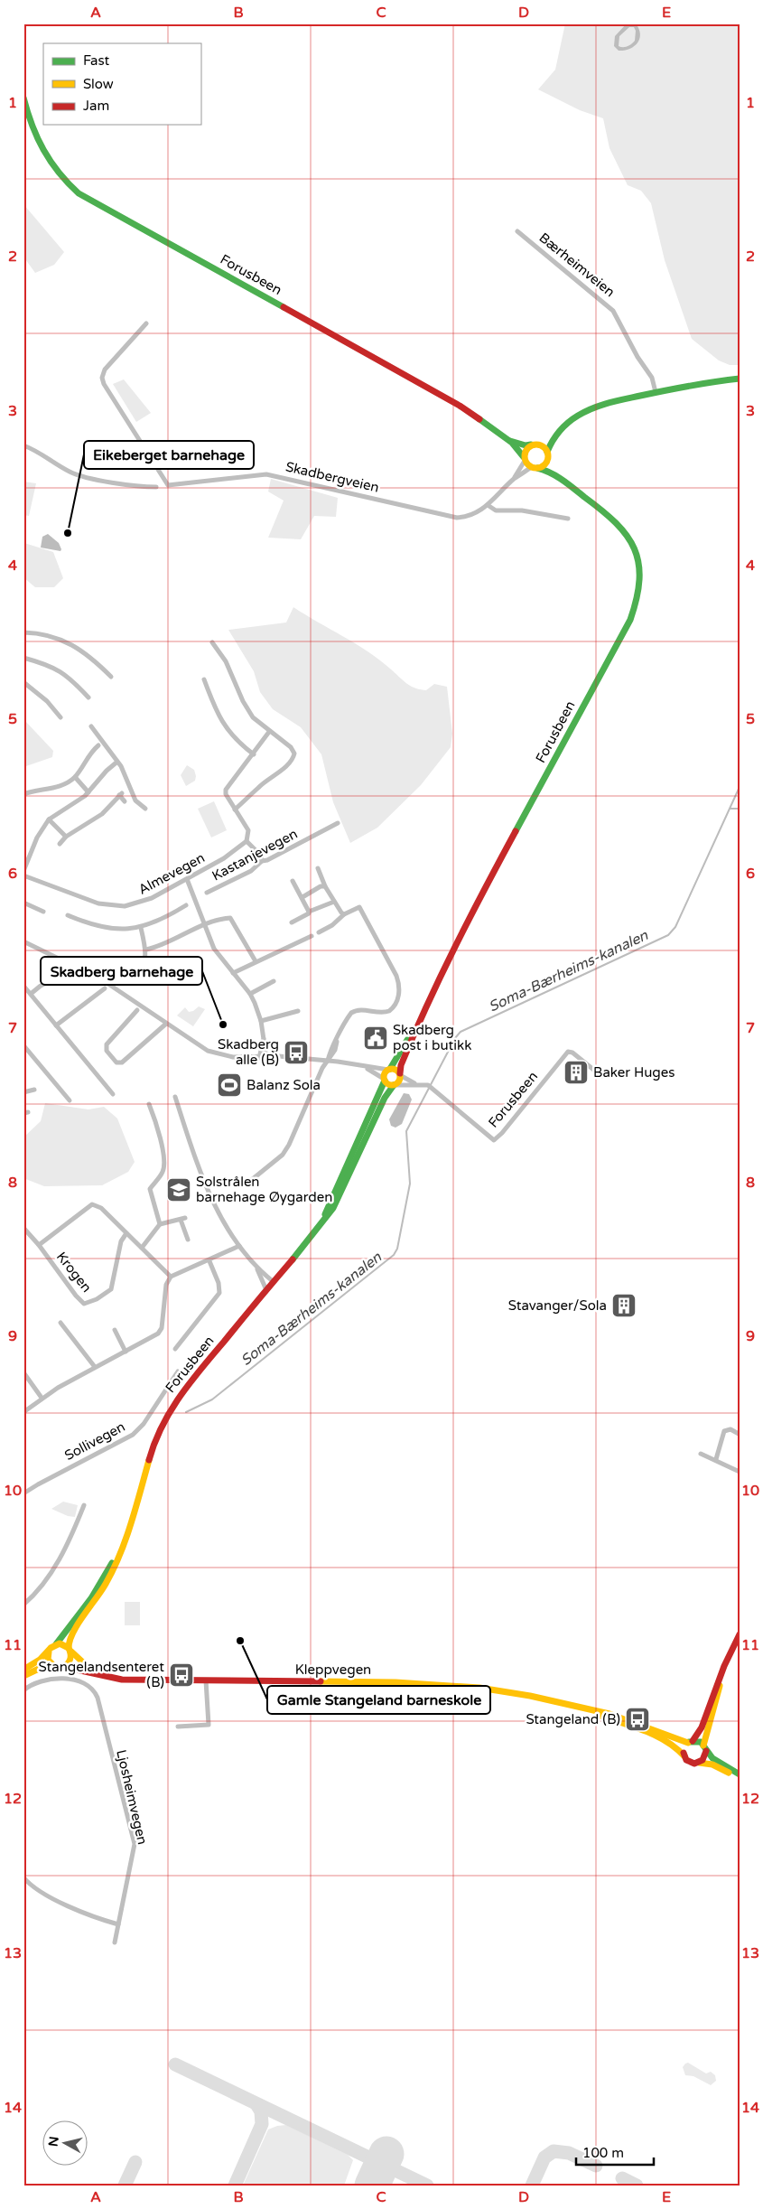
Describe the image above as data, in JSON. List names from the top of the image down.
{
  "streets": {
    "main road": ["Forusbeen", "Kleppvegen"],
    "street": [
      "Bærheimveien",
      "Skadbergveien",
      "Kastanjevegen",
      "Almevegen",
      "Krogen",
      "Sollivegen",
      "Ljosheimvegen"
    ]
  },
  "crossings": [
    ["Forusbeen", "Skadbergveien"],
    ["Forusbeen", "Kleppvegen"]
  ],
  "water": ["Soma-Bærheims-kanalen"],
  "places": {
    "other": ["Eikeberget barnehage", "Skadberg barnehage", "Gamle Stangeland barneskole"],
    "public building": ["Skadberg post i butikk"],
    "bus stop": ["Skadberg alle (B)", "Stangelandsenteret (B)", "Stangeland (B)"],
    "building": ["Baker Huges", "Stavanger/Sola"],
    "sports": ["Balanz Sola"],
    "school or university": ["Solstrålen barnehage Øygarden"]
  },
  "legend": ["Fast", "Slow", "Jam"],
  "scale_bar": "100 m",
  "north": "left",
  "grid": {
    "columns": [
      "A",
      "B",
      "C",
      "D",
      "E"
    ],
    "rows": [
      "1",
      "2",
      "3",
      "4",
      "5",
      "6",
      "7",
      "8",
      "9",
      "10",
      "11",
      "12",
      "13",
      "14"
    ]
  }
}
